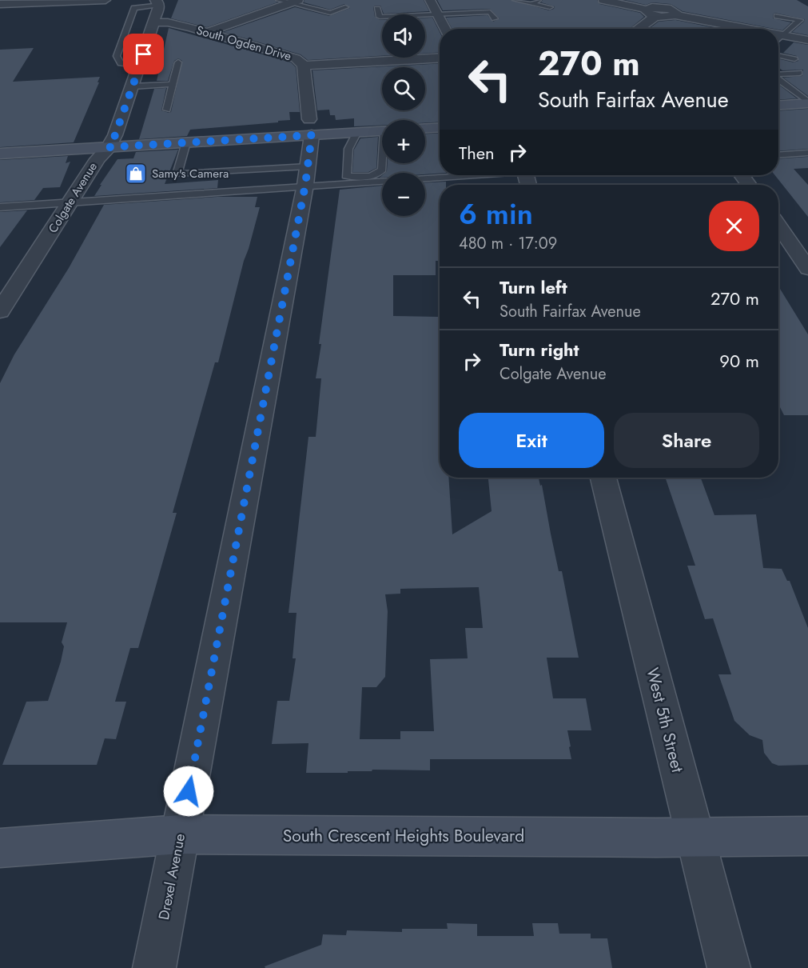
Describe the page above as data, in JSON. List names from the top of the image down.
{
  "streets": {
    "main road": ["South Crescent Heights Boulevard"],
    "street": [
      "South Ogden Drive",
      "Colgate Avenue",
      "West 5th Street",
      "Drexel Avenue"
    ]
  },
  "crossings": [
    ["South Ogden Drive", "Colgate Avenue"],
    ["South Ogden Drive", "Drexel Avenue"],
    ["West 5th Street", "South Crescent Heights Boulevard"],
    ["South Crescent Heights Boulevard", "Drexel Avenue"]
  ],
  "places": {
    "shop": ["Samy's Camera"]
  },
  "page": {
    "map_buttons": ["+", "−"],
    "turn": ["270 m", "South Fairfax Avenue"],
    "then": "Then",
    "heading": ["6 min", "480 m · 17:09"],
    "list": [
      {
        "name": "Turn left",
        "note": "South Fairfax Avenue",
        "value": "270 m"
      },
      {
        "name": "Turn right",
        "note": "Colgate Avenue",
        "value": "90 m"
      }
    ],
    "buttons": ["Exit", "Share"]
  }
}
